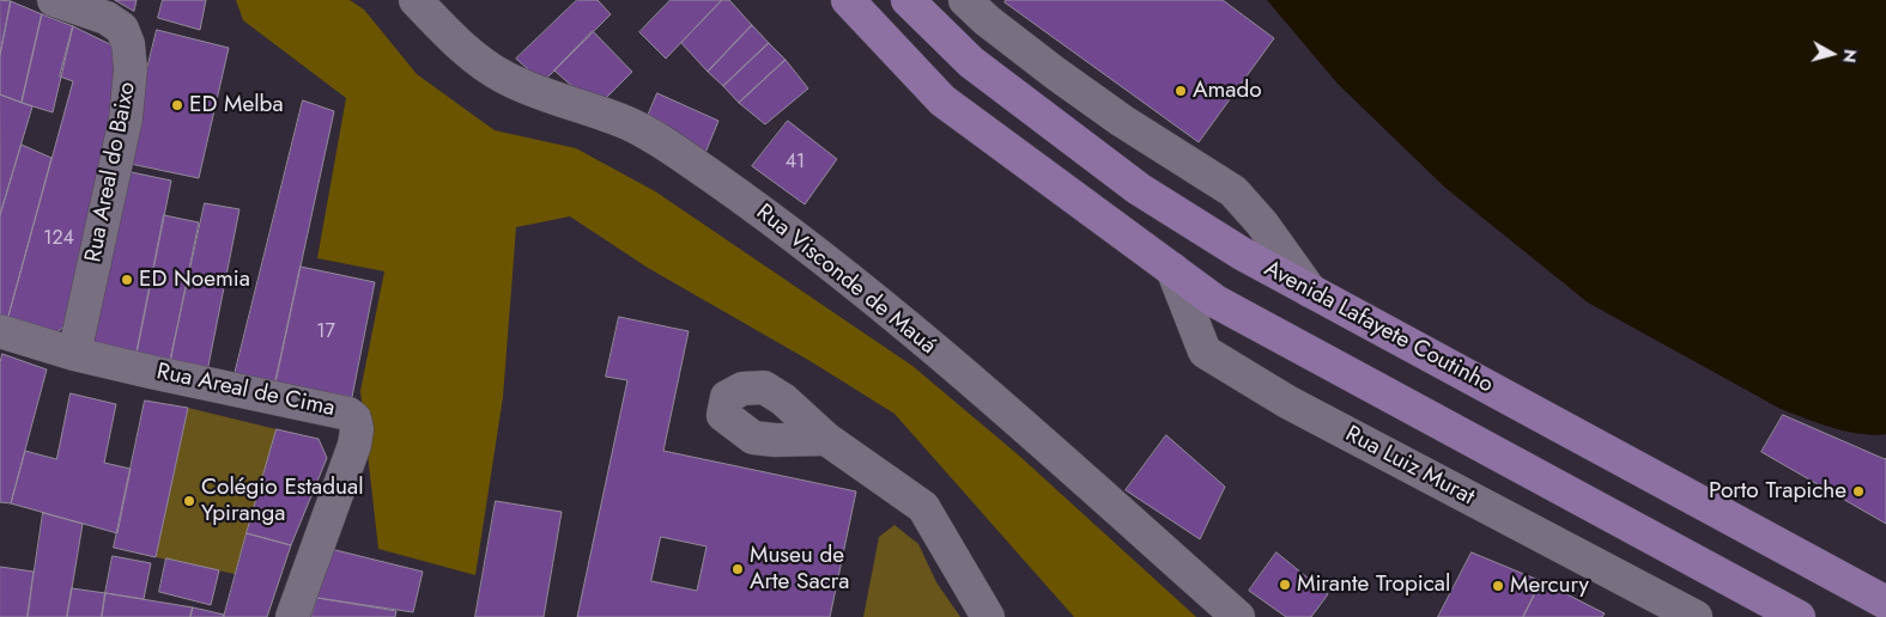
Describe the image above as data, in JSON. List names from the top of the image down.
{
  "streets": {
    "main road": ["Avenida Lafayete Coutinho"],
    "street": [
      "Rua Areal do Baixo",
      "Rua Visconde de Mauá",
      "Rua Areal de Cima",
      "Rua Luiz Murat"
    ]
  },
  "crossings": [
    ["Rua Areal do Baixo", "Rua Areal de Cima"]
  ],
  "places": [
    "Amado",
    "ED Melba",
    "ED Noemia",
    "Porto Trapiche",
    "Colégio Estadual Ypiranga",
    "Museu de Arte Sacra",
    "Mirante Tropical",
    "Mercury"
  ],
  "house_numbers": ["41", "124", "17"],
  "north": "right"
}
